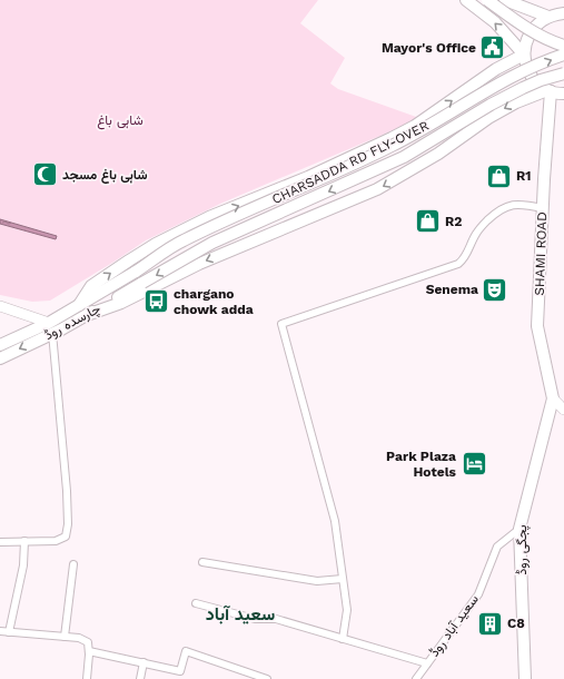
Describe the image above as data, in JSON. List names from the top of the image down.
{
  "streets": {
    "main road": [
      "CHARSADDA RD FLY-OVER",
      "SHAMI ROAD",
      "چارسدہ روڈ",
      "پجگی روڈ"
    ],
    "street": ["سعید آباد روڈ"]
  },
  "crossings": [
    ["CHARSADDA RD FLY-OVER", "چارسدہ روڈ"],
    ["SHAMI ROAD", "پجگی روڈ"],
    ["پجگی روڈ", "سعید آباد روڈ"]
  ],
  "districts": ["سعید آباد"],
  "parks": ["شاہی باغ"],
  "places": {
    "public building": ["Mayor's Office"],
    "mosque": ["شاہی باغ مسجد"],
    "shop": ["R1", "R2"],
    "theatre": ["Senema"],
    "bus stop": ["chargano chowk adda"],
    "hotel": ["Park Plaza Hotels"],
    "building": ["C8"]
  }
}
